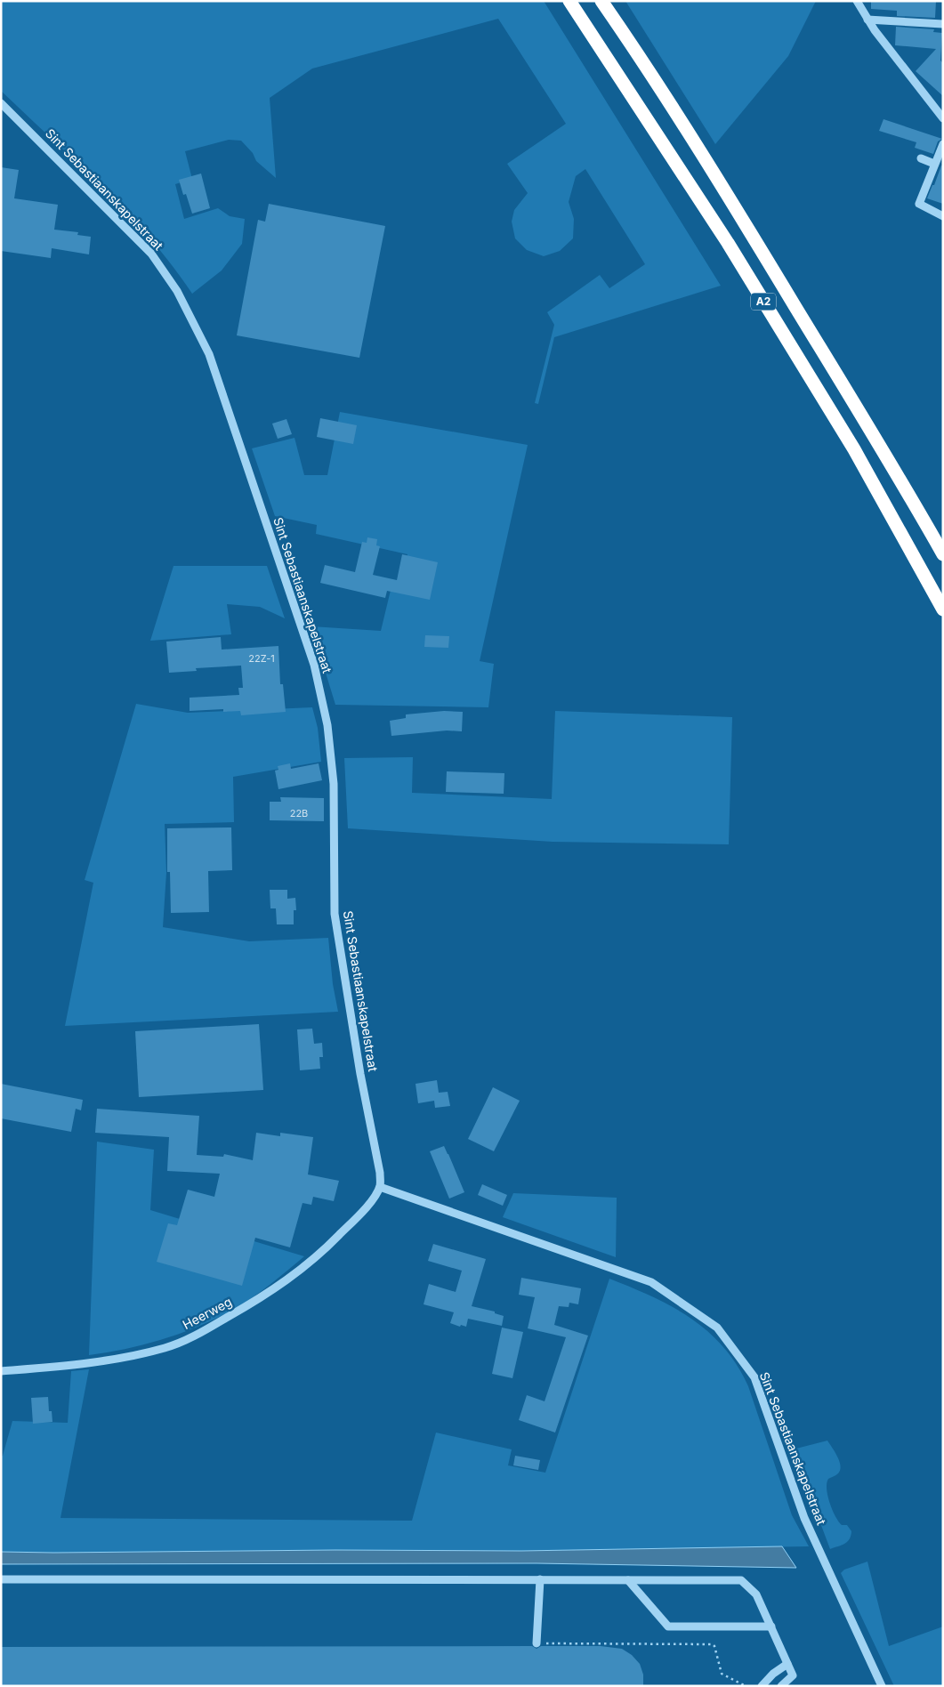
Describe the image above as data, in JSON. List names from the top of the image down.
{
  "streets": {
    "highway": ["A2"],
    "street": ["Sint Sebastiaanskapelstraat", "Heerweg"]
  },
  "crossings": [
    ["Sint Sebastiaanskapelstraat", "Heerweg"]
  ],
  "house_numbers": ["22Z-1", "22B"]
}
